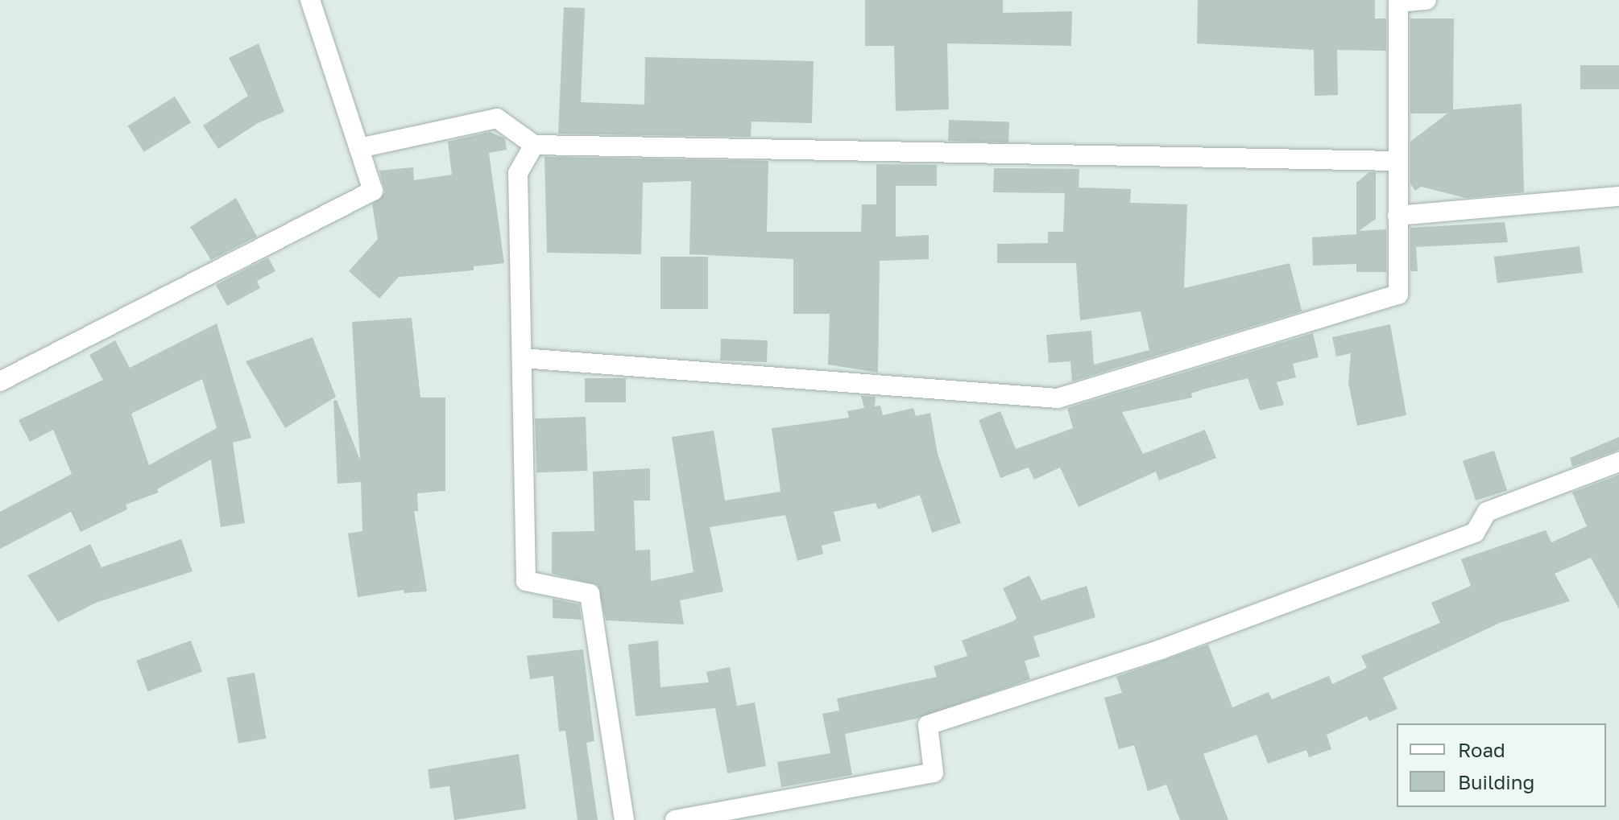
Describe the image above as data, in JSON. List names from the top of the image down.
{
  "legend": ["Road", "Building"]
}
